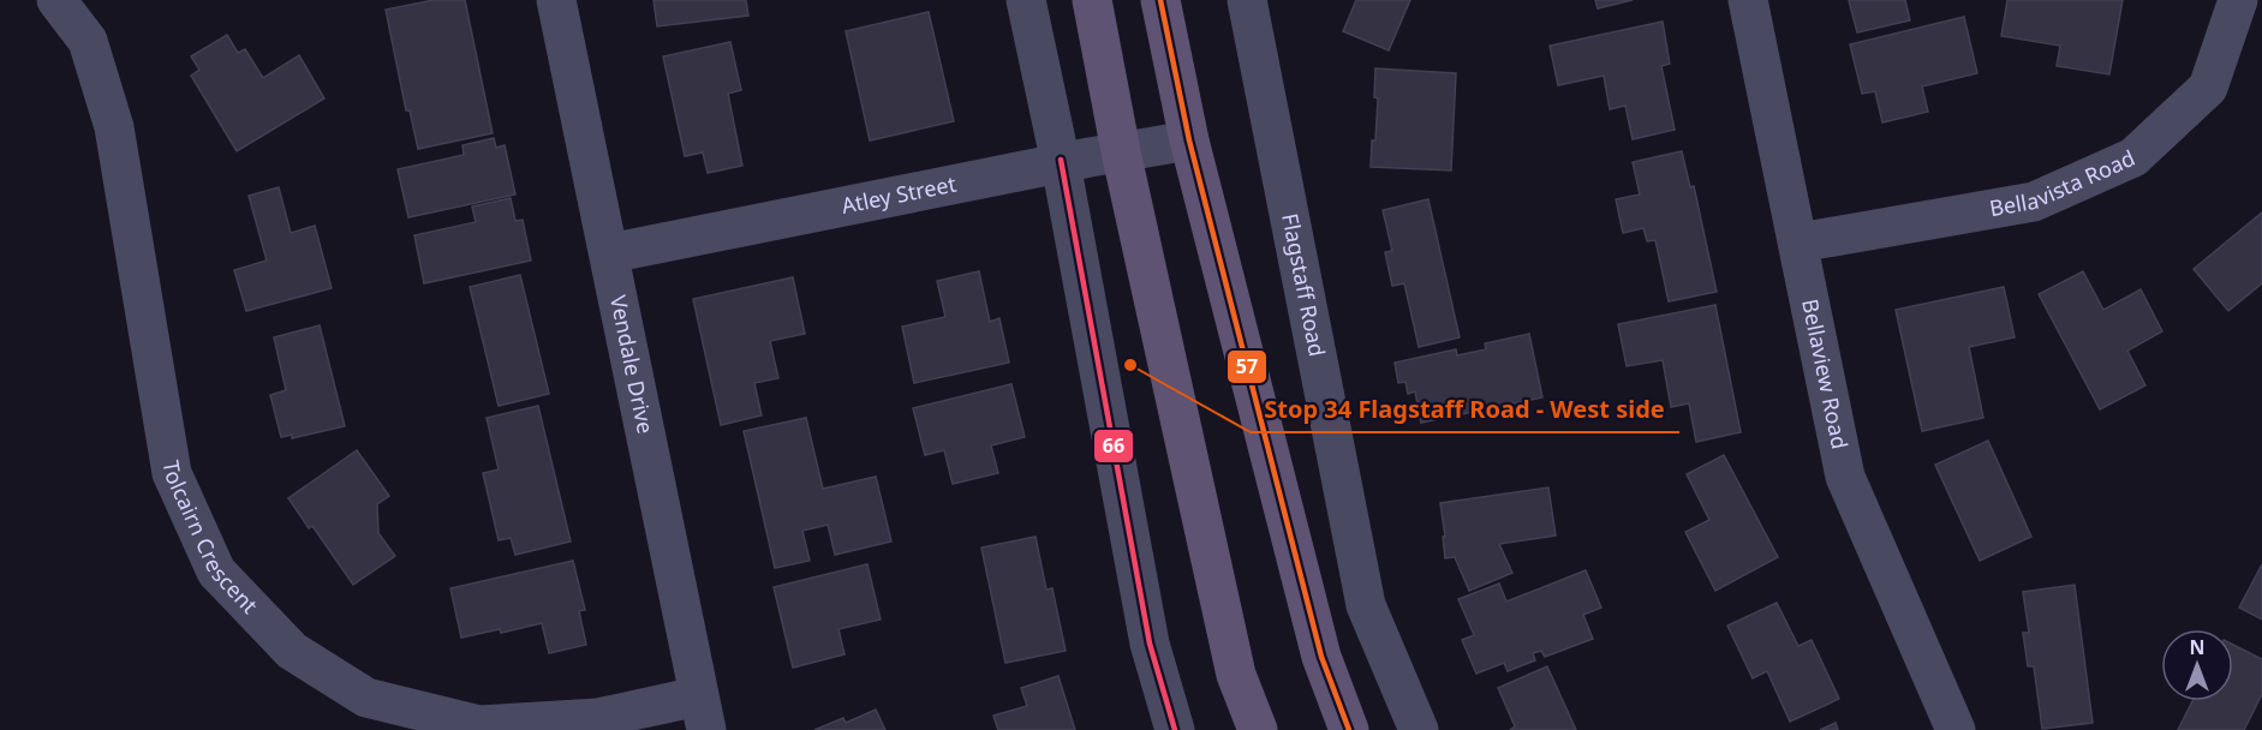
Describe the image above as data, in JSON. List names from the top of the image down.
{
  "streets": {
    "street": [
      "Bellavista Road",
      "Atley Street",
      "Flagstaff Road",
      "Vendale Drive",
      "Bellaview Road",
      "Tolcairn Crescent"
    ]
  },
  "crossings": [
    ["Bellavista Road", "Bellaview Road"],
    ["Atley Street", "Vendale Drive"],
    ["Vendale Drive", "Tolcairn Crescent"]
  ],
  "places": ["Stop 34 Flagstaff Road - West side"],
  "lines": ["transit line 57", "transit line 66"],
  "north": "top"
}
